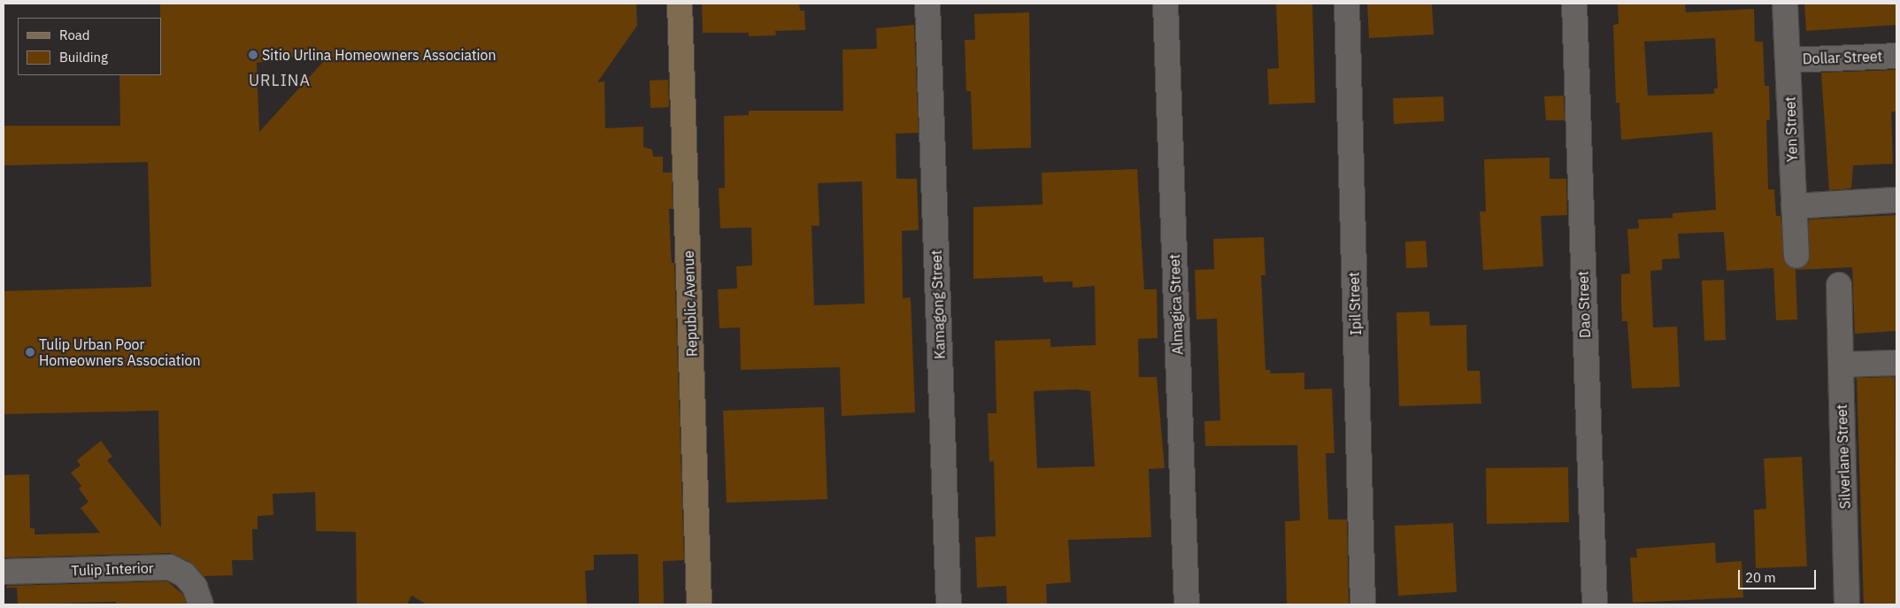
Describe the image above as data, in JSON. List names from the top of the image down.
{
  "streets": {
    "main road": ["Republic Avenue"],
    "street": [
      "Dollar Street",
      "Yen Street",
      "Ipil Street",
      "Kamagong Street",
      "Almagica Street",
      "Dao Street",
      "Silverlane Street",
      "Tulip Interior"
    ]
  },
  "crossings": [
    ["Dollar Street", "Yen Street"]
  ],
  "districts": ["URLINA"],
  "places": ["Sitio Urlina Homeowners Association", "Tulip Urban Poor Homeowners Association"],
  "legend": ["Road", "Building"],
  "scale_bar": "20 m"
}
